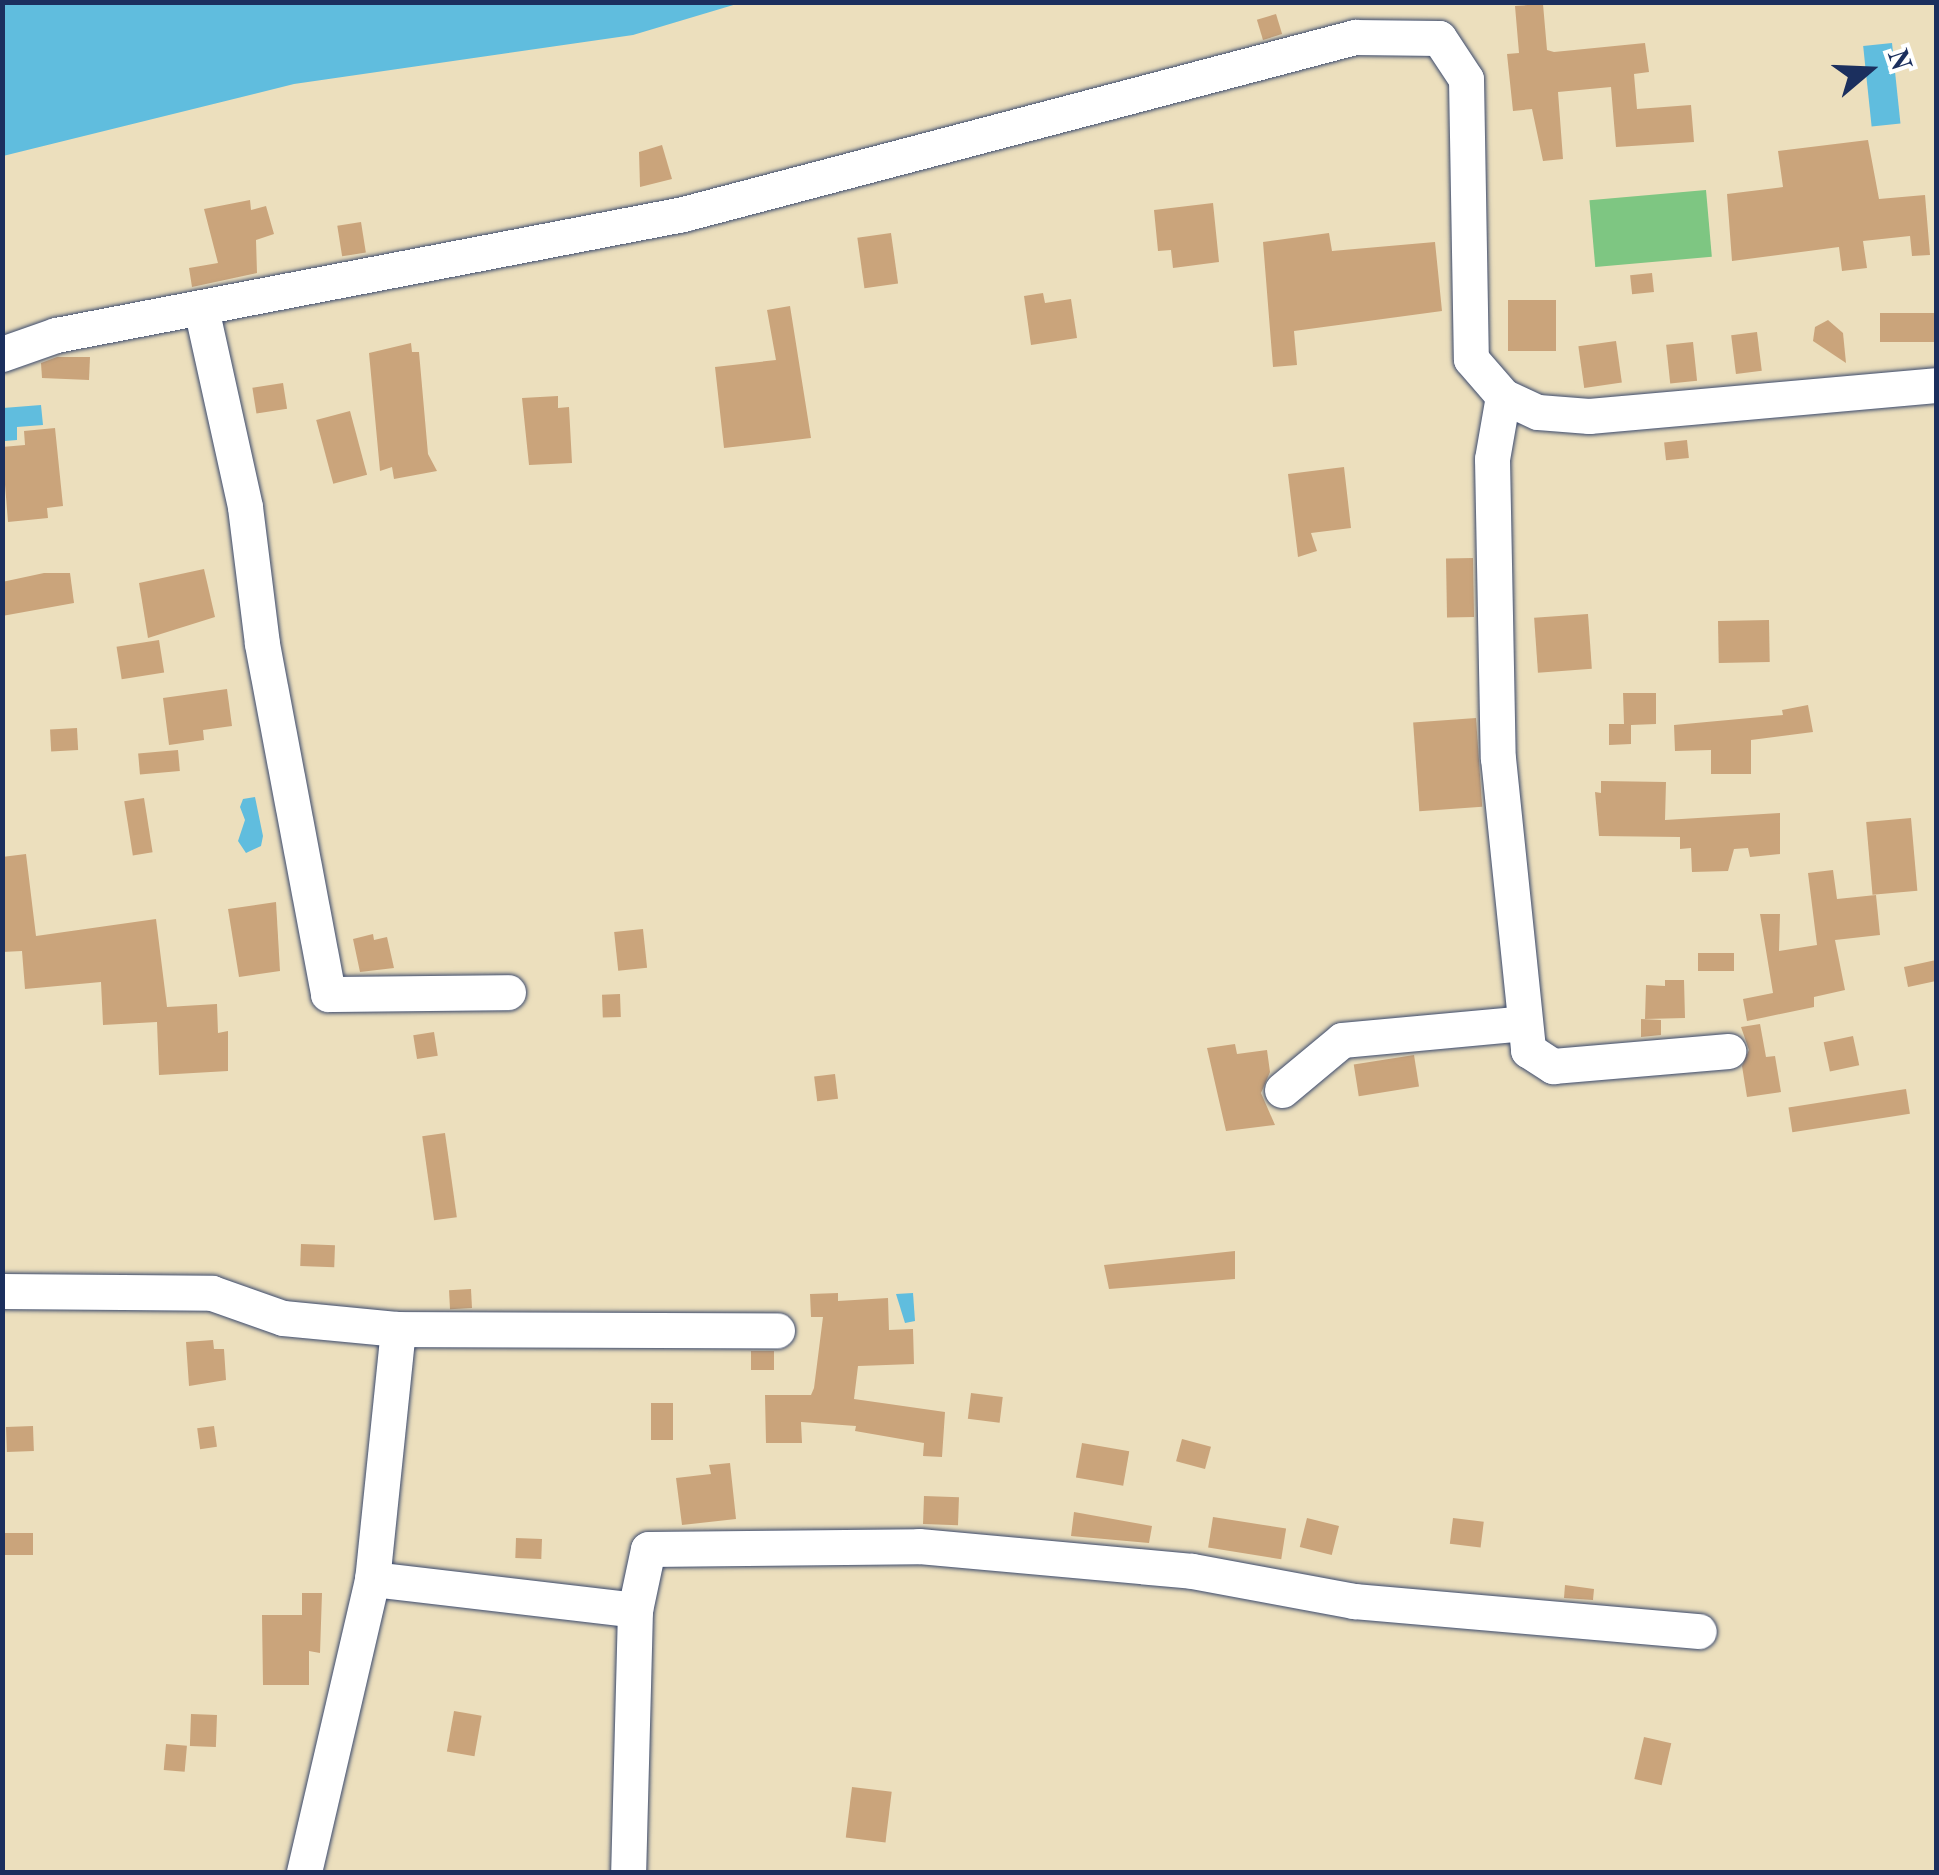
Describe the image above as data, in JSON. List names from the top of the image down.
{
  "north": "right"
}
